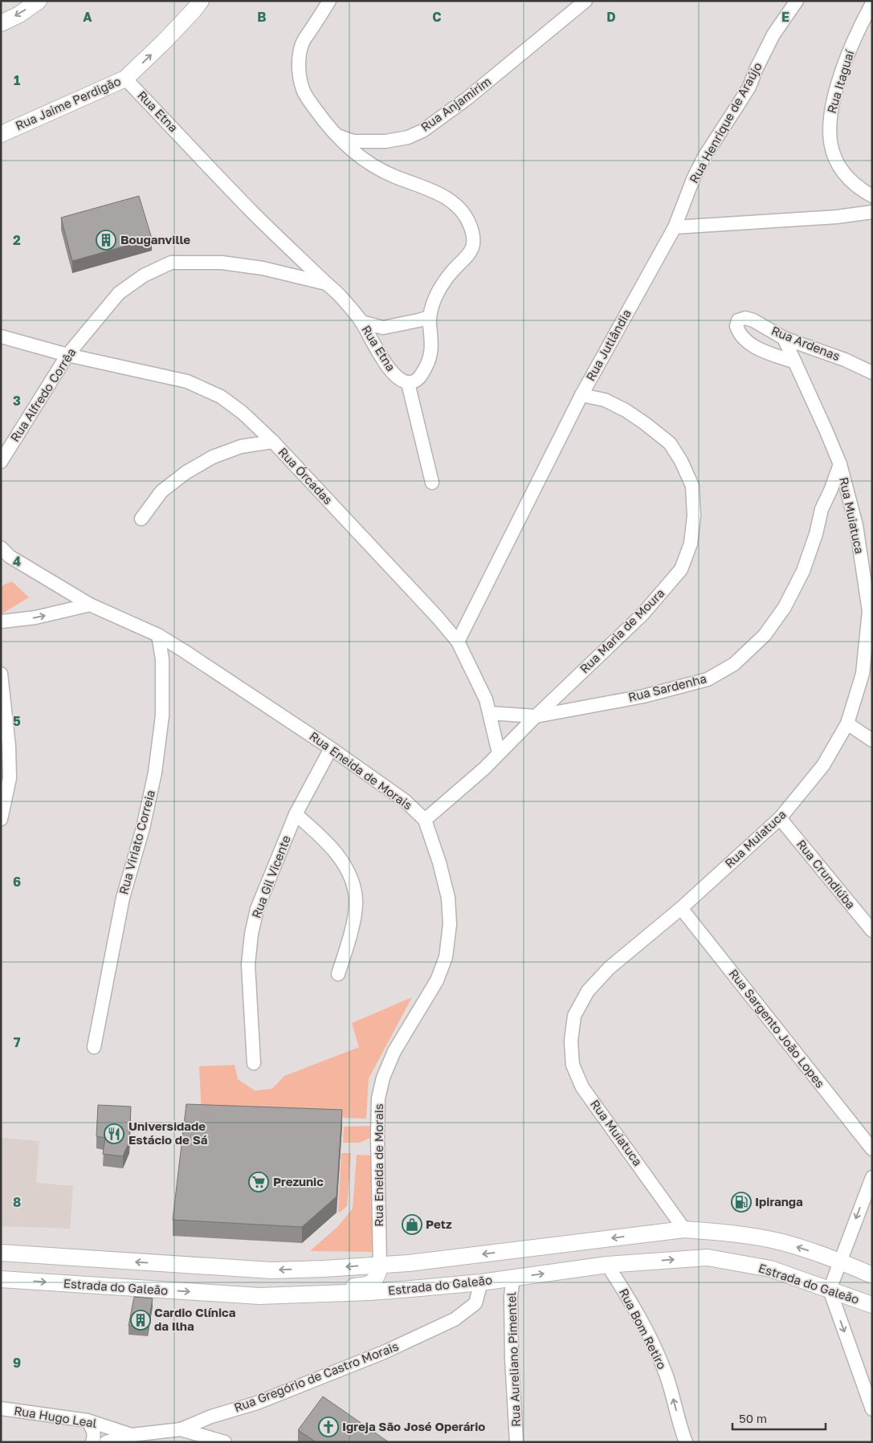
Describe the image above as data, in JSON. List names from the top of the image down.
{
  "streets": {
    "main road": ["Rua Jaime Perdigão", "Estrada do Galeão"],
    "street": [
      "Rua Itaguaí",
      "Rua Anjamirim",
      "Rua Etna",
      "Rua Henrique de Araújo",
      "Rua Ardenas",
      "Rua Jutlândia",
      "Rua Alfredo Corrêa",
      "Rua Órcadas",
      "Rua Muiatuca",
      "Rua Maria de Moura",
      "Rua Sardenha",
      "Rua Eneida de Morais",
      "Rua Viriato Correia",
      "Rua Crundiúba",
      "Rua Gil Vicente",
      "Rua Sargento João Lopes",
      "Rua Bom Retiro",
      "Rua Aureliano Pimentel",
      "Rua Gregório de Castro Morais",
      "Rua Hugo Leal"
    ]
  },
  "crossings": [
    ["Rua Jaime Perdigão", "Rua Etna"],
    ["Rua Etna", "Rua Alfredo Corrêa"],
    ["Rua Henrique de Araújo", "Rua Jutlândia"],
    ["Rua Ardenas", "Rua Muiatuca"],
    ["Rua Jutlândia", "Rua Órcadas"],
    ["Rua Jutlândia", "Rua Maria de Moura"],
    ["Rua Alfredo Corrêa", "Rua Órcadas"],
    ["Rua Órcadas", "Rua Maria de Moura"],
    ["Rua Órcadas", "Rua Sardenha"],
    ["Rua Muiatuca", "Rua Sardenha"],
    ["Rua Muiatuca", "Rua Crundiúba"],
    ["Rua Muiatuca", "Rua Sargento João Lopes"],
    ["Rua Maria de Moura", "Rua Sardenha"],
    ["Rua Maria de Moura", "Rua Eneida de Morais"],
    ["Rua Eneida de Morais", "Rua Viriato Correia"],
    ["Rua Eneida de Morais", "Rua Gil Vicente"],
    ["Estrada do Galeão", "Rua Bom Retiro"],
    ["Estrada do Galeão", "Rua Aureliano Pimentel"],
    ["Estrada do Galeão", "Rua Gregório de Castro Morais"],
    ["Rua Gregório de Castro Morais", "Rua Hugo Leal"]
  ],
  "one_way": ["Rua Jaime Perdigão", "Rua Bom Retiro"],
  "places": {
    "building": ["Bouganville", "Cardio Clínica da Ilha"],
    "restaurant": ["Universidade Estácio de Sá"],
    "supermarket": ["Prezunic"],
    "fuel station": ["Ipiranga"],
    "shop": ["Petz"],
    "church": ["Igreja São José Operário"]
  },
  "scale_bar": "50 m",
  "grid": {
    "columns": [
      "A",
      "B",
      "C",
      "D",
      "E"
    ],
    "rows": [
      "1",
      "2",
      "3",
      "4",
      "5",
      "6",
      "7",
      "8",
      "9"
    ]
  }
}
